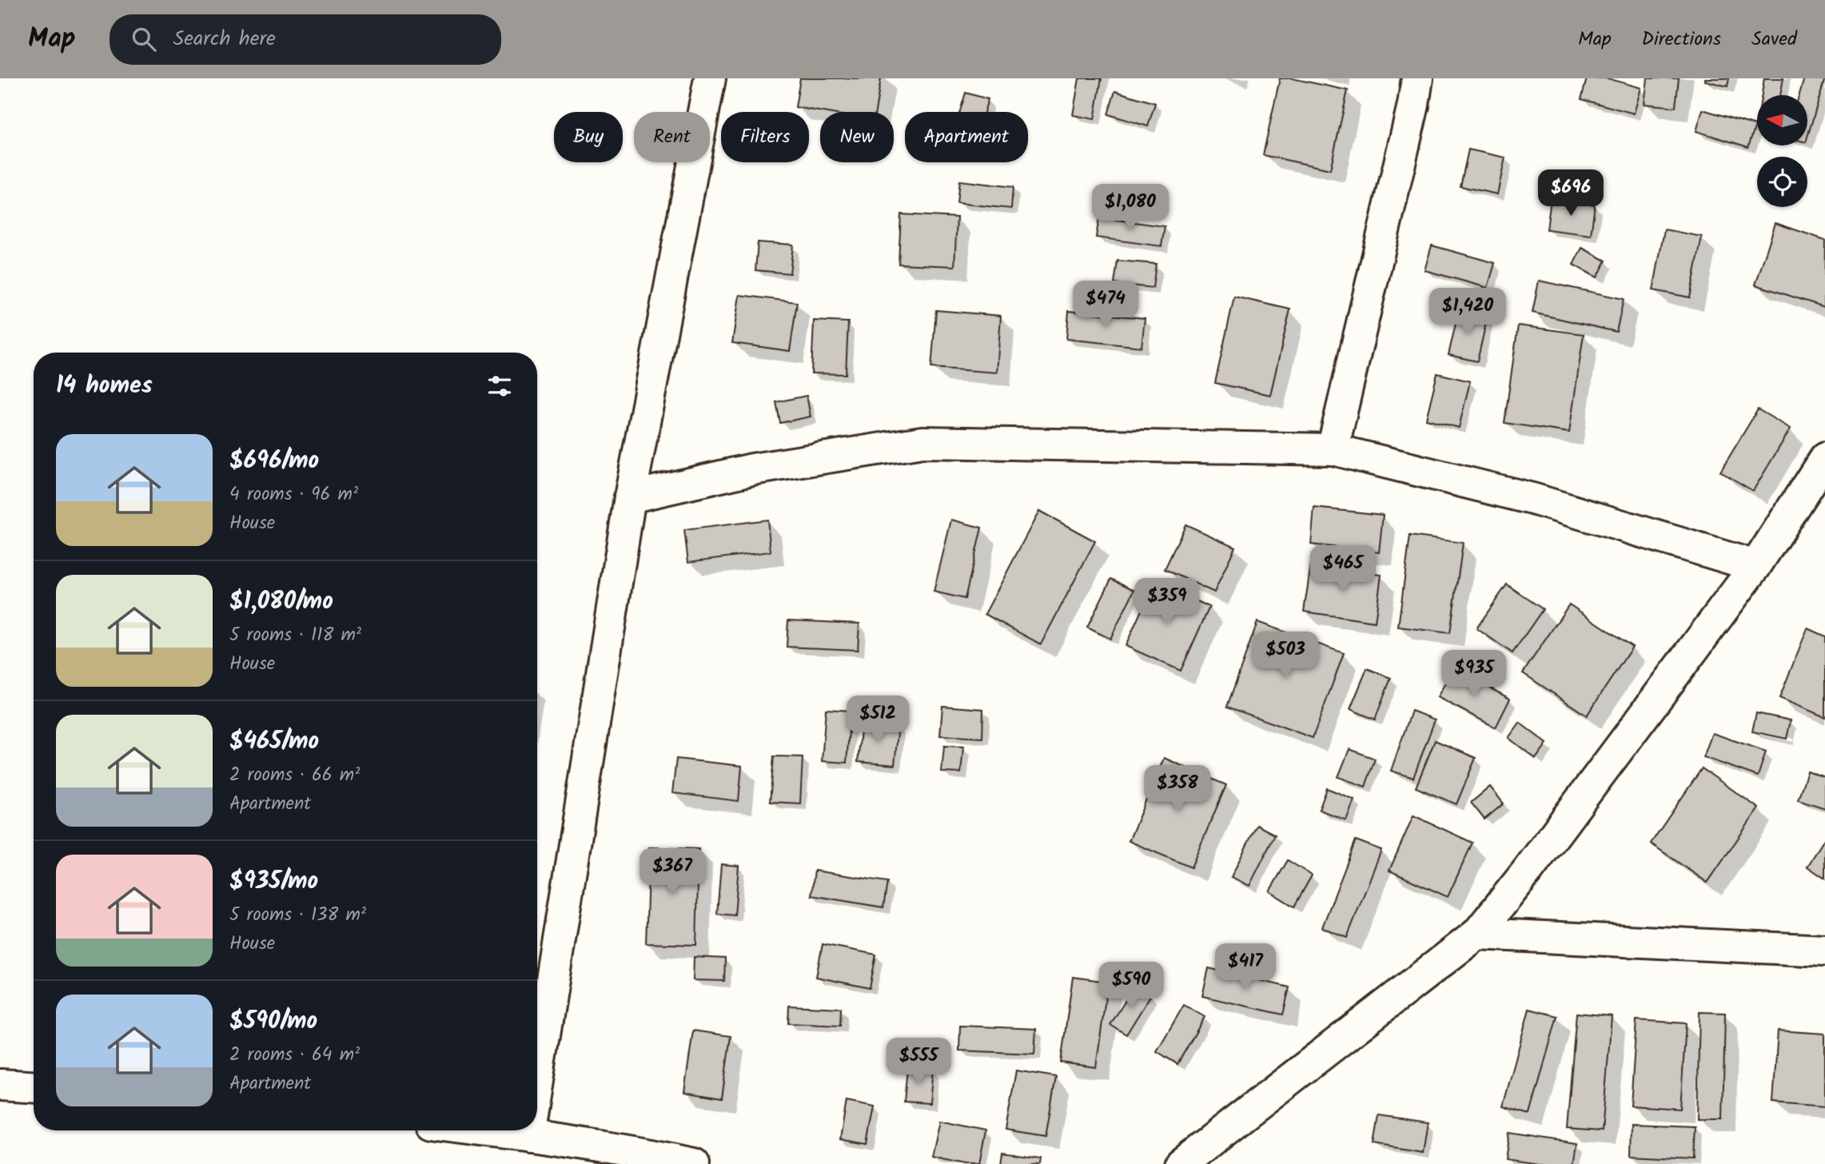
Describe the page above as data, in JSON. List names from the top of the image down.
{
  "north": "left",
  "page": {
    "header": "Map",
    "search": "Search here",
    "nav": ["Map", "Directions", "Saved"],
    "chip": [
      "Buy",
      "Rent",
      "Filters",
      "New",
      "Apartment"
    ],
    "price": [
      "$696",
      "$1,080",
      "$474",
      "$1,420",
      "$465",
      "$359",
      "$503",
      "$935",
      "$512",
      "$358",
      "$367",
      "$417",
      "$590",
      "$555"
    ],
    "heading": "14 homes",
    "list": [
      {
        "name": "$696/mo",
        "note": "4 rooms · 96 m² · House"
      },
      {
        "name": "$1,080/mo",
        "note": "5 rooms · 118 m² · House"
      },
      {
        "name": "$465/mo",
        "note": "2 rooms · 66 m² · Apartment"
      },
      {
        "name": "$935/mo",
        "note": "5 rooms · 138 m² · House"
      },
      {
        "name": "$590/mo",
        "note": "2 rooms · 64 m² · Apartment"
      }
    ]
  }
}
